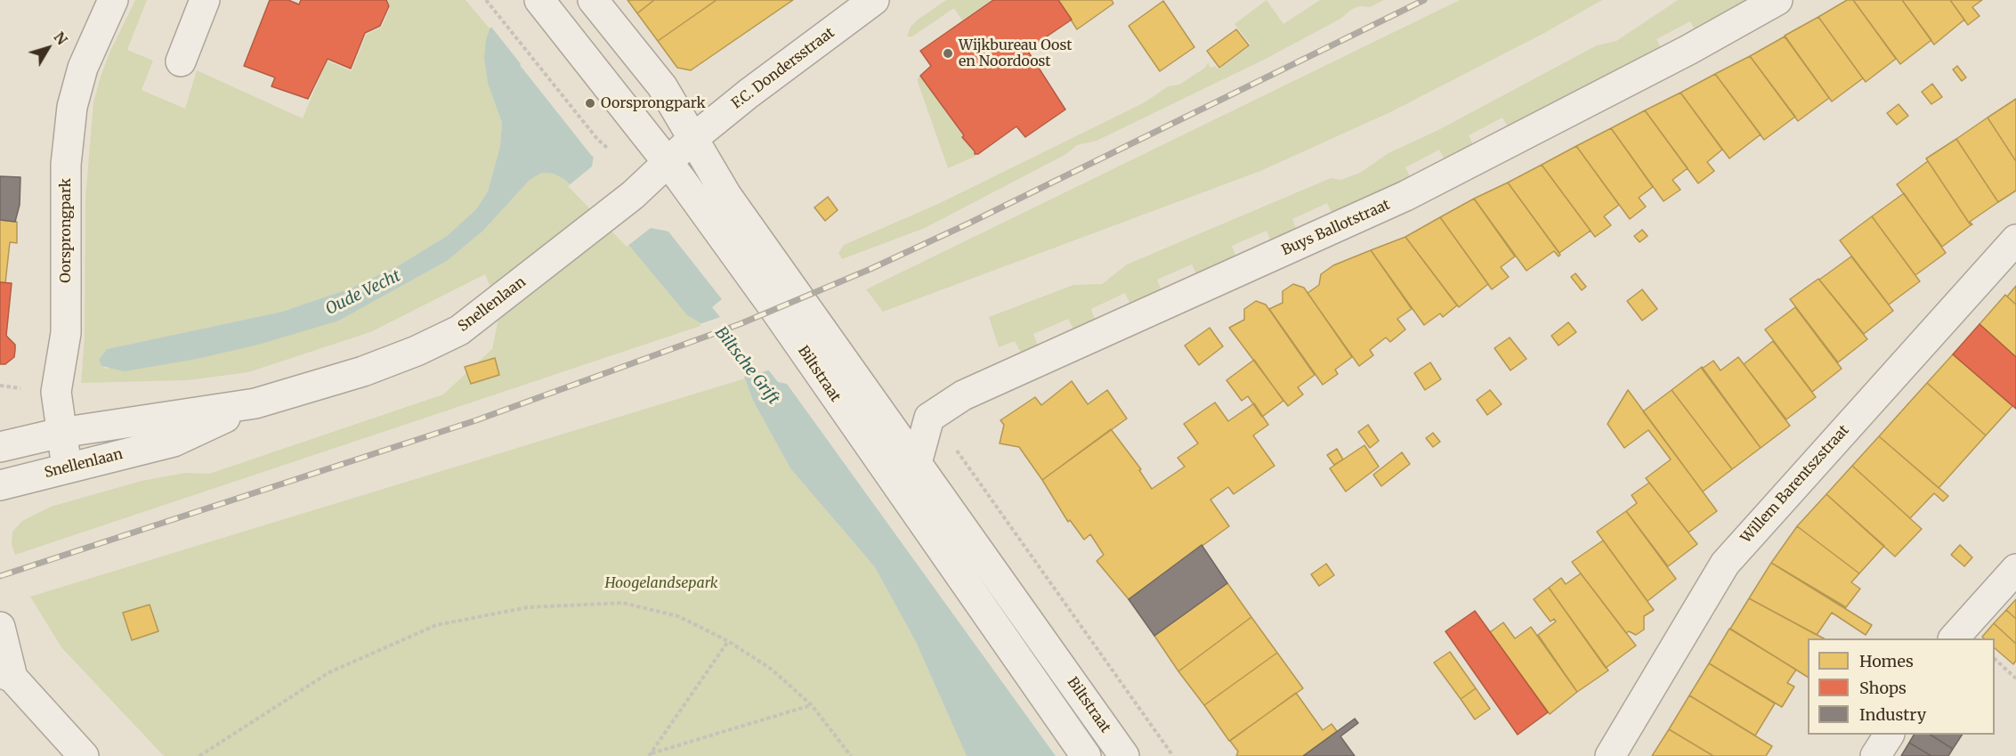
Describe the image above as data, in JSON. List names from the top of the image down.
{
  "streets": {
    "street": [
      "F.C. Dondersstraat",
      "Buys Ballotstraat",
      "Oorsprongpark",
      "Snellenlaan",
      "Biltstraat",
      "Willem Barentszstraat"
    ]
  },
  "crossings": [
    ["F.C. Dondersstraat", "Snellenlaan"],
    ["F.C. Dondersstraat", "Biltstraat"],
    ["Oorsprongpark", "Snellenlaan"],
    ["Snellenlaan", "Biltstraat"]
  ],
  "water": ["Oude Vecht", "Biltsche Grift"],
  "parks": ["Hoogelandsepark"],
  "places": ["Wijkbureau Oost en Noordoost", "Oorsprongpark"],
  "legend": ["Homes", "Shops", "Industry"],
  "north": "top right"
}
